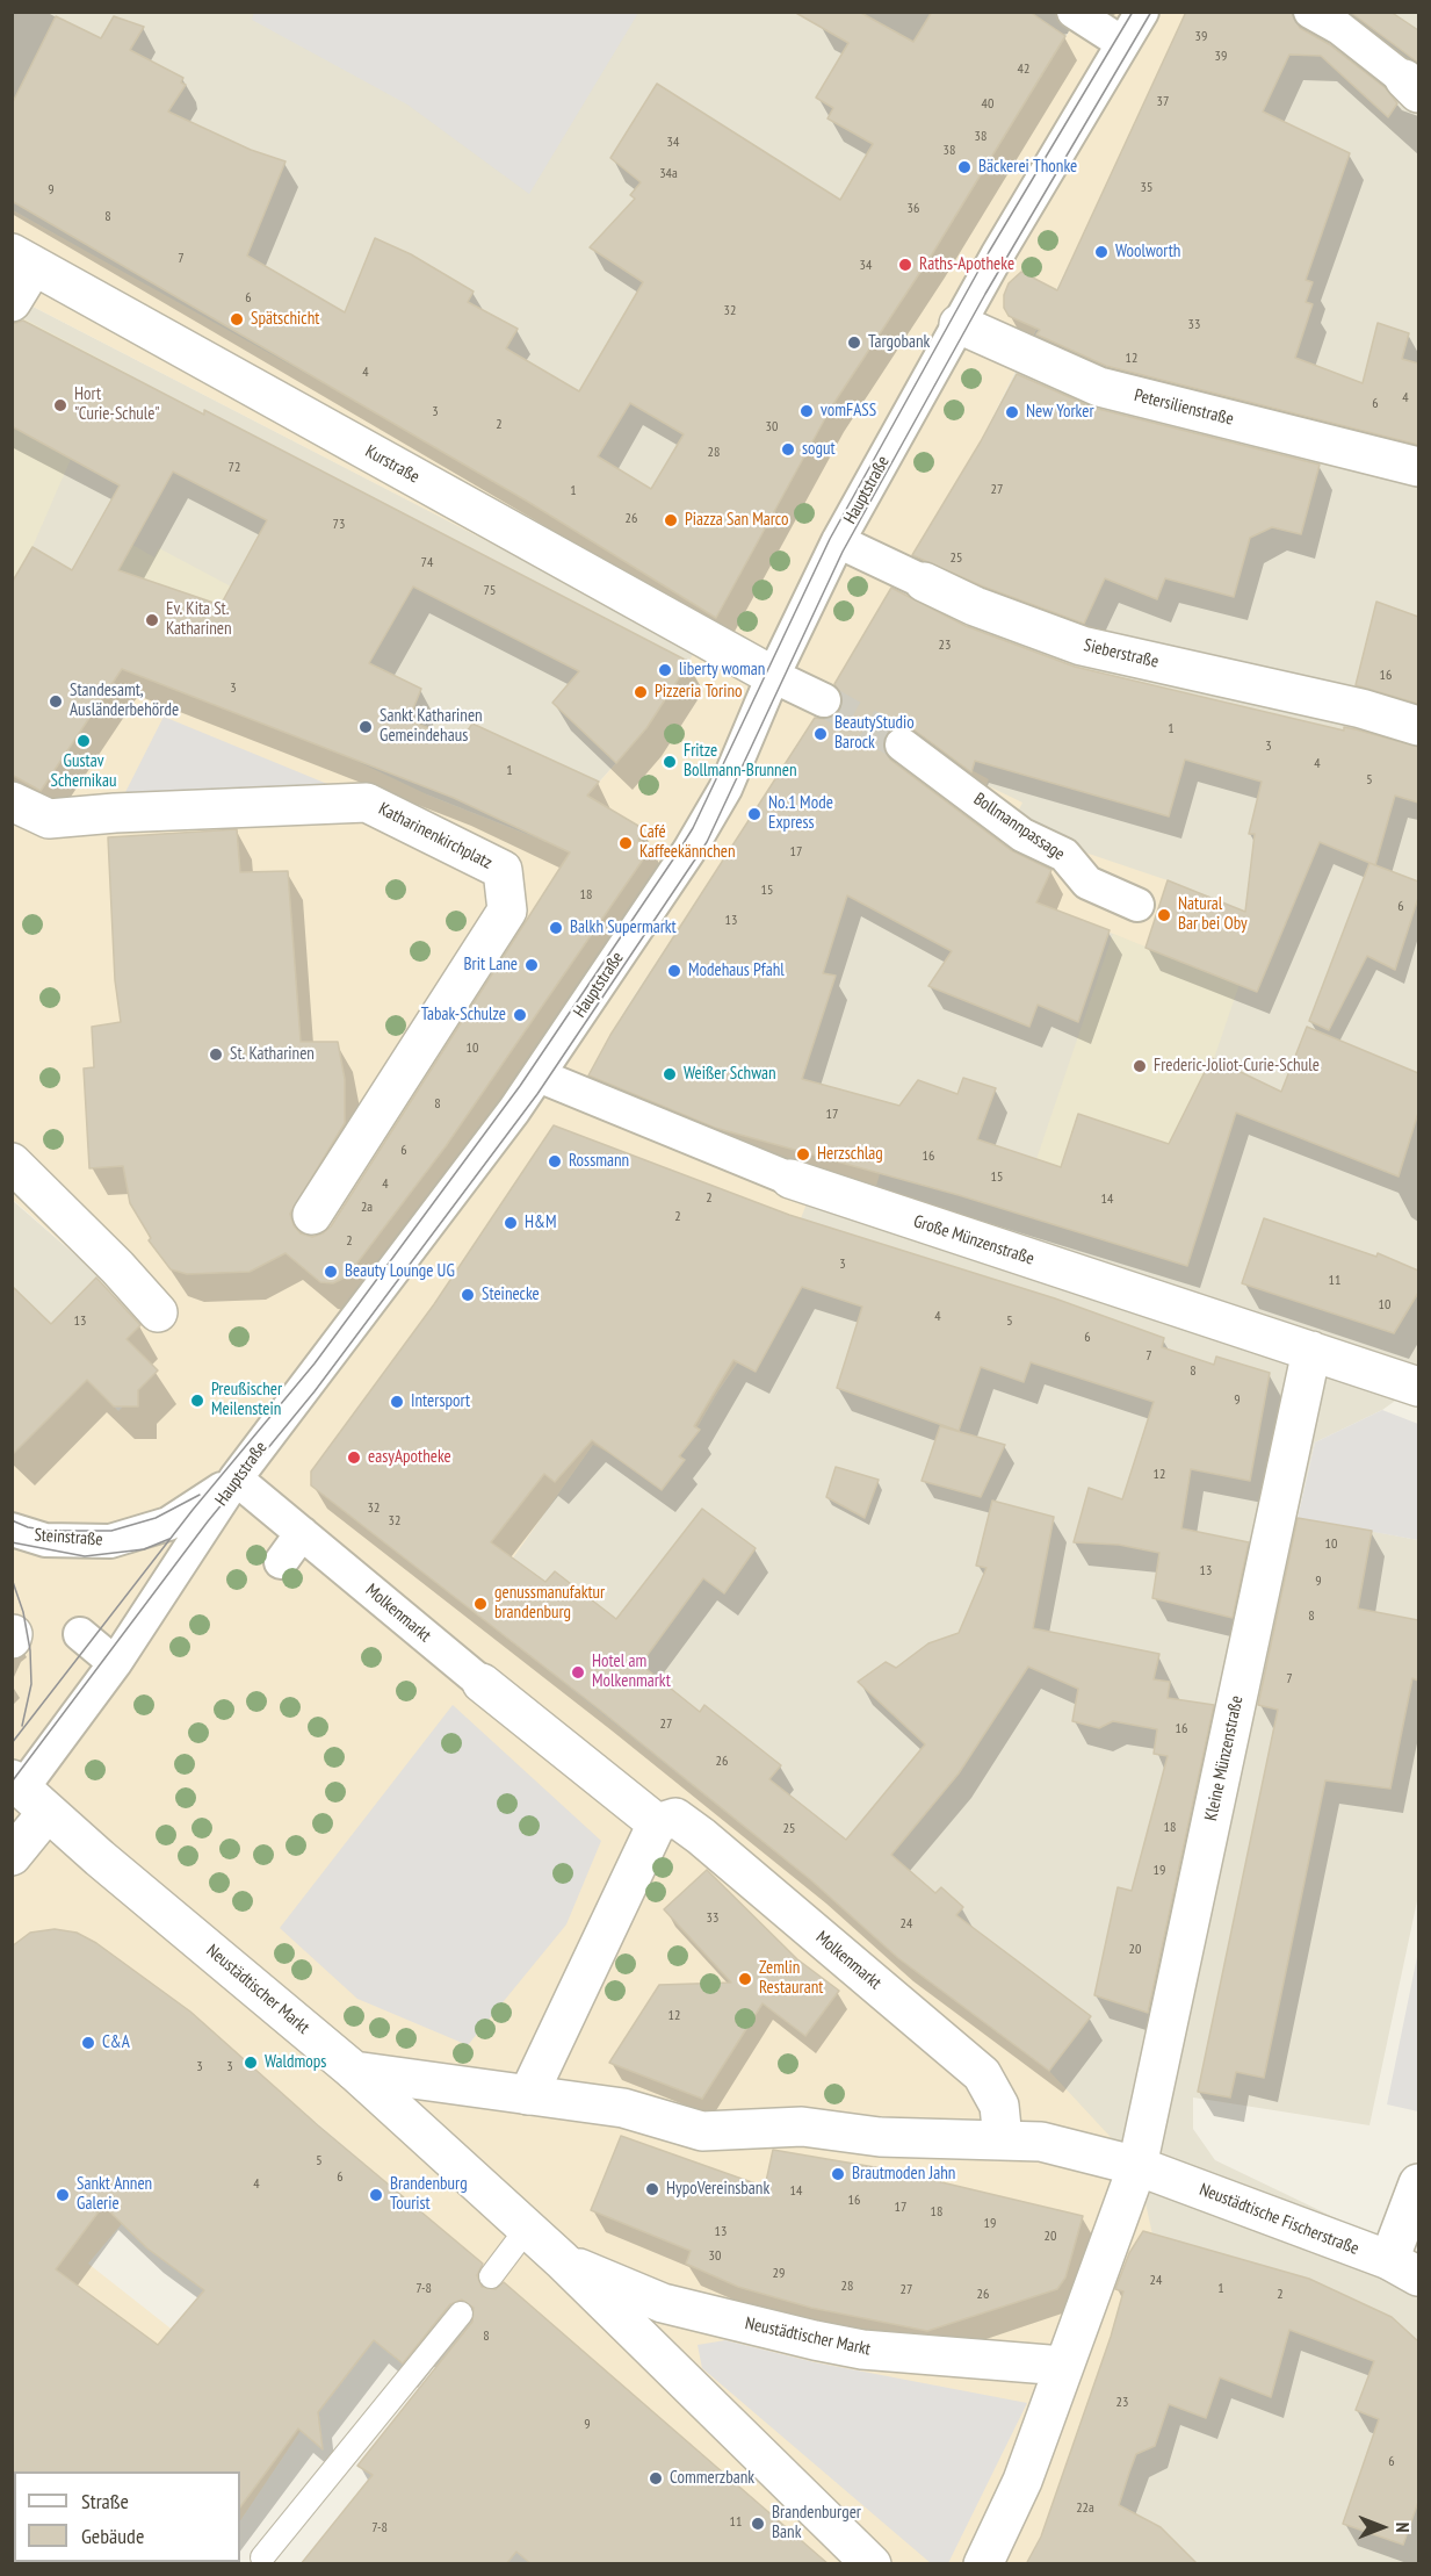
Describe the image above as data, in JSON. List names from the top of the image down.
{
  "streets": {
    "street": [
      "Petersilienstraße",
      "Kurstraße",
      "Hauptstraße",
      "Sieberstraße",
      "Bollmannpassage",
      "Katharinenkirchplatz",
      "Große Münzenstraße",
      "Steinstraße",
      "Molkenmarkt",
      "Kleine Münzenstraße",
      "Neustädtischer Markt",
      "Neustädtische Fischerstraße"
    ]
  },
  "crossings": [
    ["Petersilienstraße", "Hauptstraße"],
    ["Kurstraße", "Hauptstraße"],
    ["Hauptstraße", "Sieberstraße"],
    ["Hauptstraße", "Große Münzenstraße"],
    ["Hauptstraße", "Steinstraße"],
    ["Hauptstraße", "Molkenmarkt"],
    ["Hauptstraße", "Neustädtischer Markt"],
    ["Große Münzenstraße", "Kleine Münzenstraße"],
    ["Steinstraße", "Molkenmarkt"],
    ["Kleine Münzenstraße", "Neustädtische Fischerstraße"]
  ],
  "places": [
    "Bäckerei Thonke",
    "Woolworth",
    "Raths-Apotheke",
    "Spätschicht",
    "Targobank",
    "Hort \"Curie-Schule\"",
    "vomFASS",
    "New Yorker",
    "sogut",
    "Piazza San Marco",
    "Ev. Kita St. Katharinen",
    "liberty woman",
    "Pizzeria Torino",
    "Standesamt, Ausländerbehörde",
    "Sankt Katharinen Gemeindehaus",
    "BeautyStudio Barock",
    "Gustav Schernikau",
    "Fritze Bollmann-Brunnen",
    "No.1 Mode Express",
    "Café Kaffeekännchen",
    "Natural Bar bei Oby",
    "Balkh Supermarkt",
    "Brit Lane",
    "Modehaus Pfahl",
    "Tabak-Schulze",
    "St. Katharinen",
    "Frederic-Joliot-Curie-Schule",
    "Weißer Schwan",
    "Herzschlag",
    "Rossmann",
    "H&M",
    "Beauty Lounge UG",
    "Steinecke",
    "Preußischer Meilenstein",
    "Intersport",
    "easyApotheke",
    "genussmanufaktur brandenburg",
    "Hotel am Molkenmarkt",
    "Zemlin Restaurant",
    "C&A",
    "Waldmops",
    "Brautmoden Jahn",
    "HypoVereinsbank",
    "Sankt Annen Galerie",
    "Brandenburg Tourist",
    "Commerzbank",
    "Brandenburger Bank"
  ],
  "house_numbers": [
    "39",
    "39",
    "42",
    "37",
    "40",
    "38",
    "34",
    "38",
    "34a",
    "35",
    "9",
    "36",
    "8",
    "7",
    "34",
    "6",
    "32",
    "33",
    "12",
    "4",
    "4",
    "6",
    "3",
    "2",
    "30",
    "28",
    "72",
    "27",
    "1",
    "26",
    "73",
    "25",
    "74",
    "75",
    "23",
    "16",
    "3",
    "1",
    "3",
    "4",
    "1",
    "5",
    "17",
    "15",
    "18",
    "6",
    "13",
    "10",
    "8",
    "17",
    "6",
    "16",
    "15",
    "4",
    "2",
    "14",
    "2a",
    "2",
    "2",
    "3",
    "11",
    "10",
    "4",
    "13",
    "5",
    "6",
    "7",
    "8",
    "9",
    "12",
    "32",
    "32",
    "10",
    "13",
    "9",
    "8",
    "7",
    "27",
    "16",
    "26",
    "18",
    "25",
    "19",
    "33",
    "24",
    "20",
    "12",
    "3",
    "3",
    "5",
    "6",
    "4",
    "14",
    "16",
    "17",
    "18",
    "19",
    "13",
    "20",
    "30",
    "29",
    "24",
    "28",
    "7-8",
    "1",
    "27",
    "26",
    "2",
    "8",
    "23",
    "9",
    "6",
    "22a",
    "11",
    "7-8"
  ],
  "legend": ["Straße", "Gebäude"],
  "north": "right"
}
